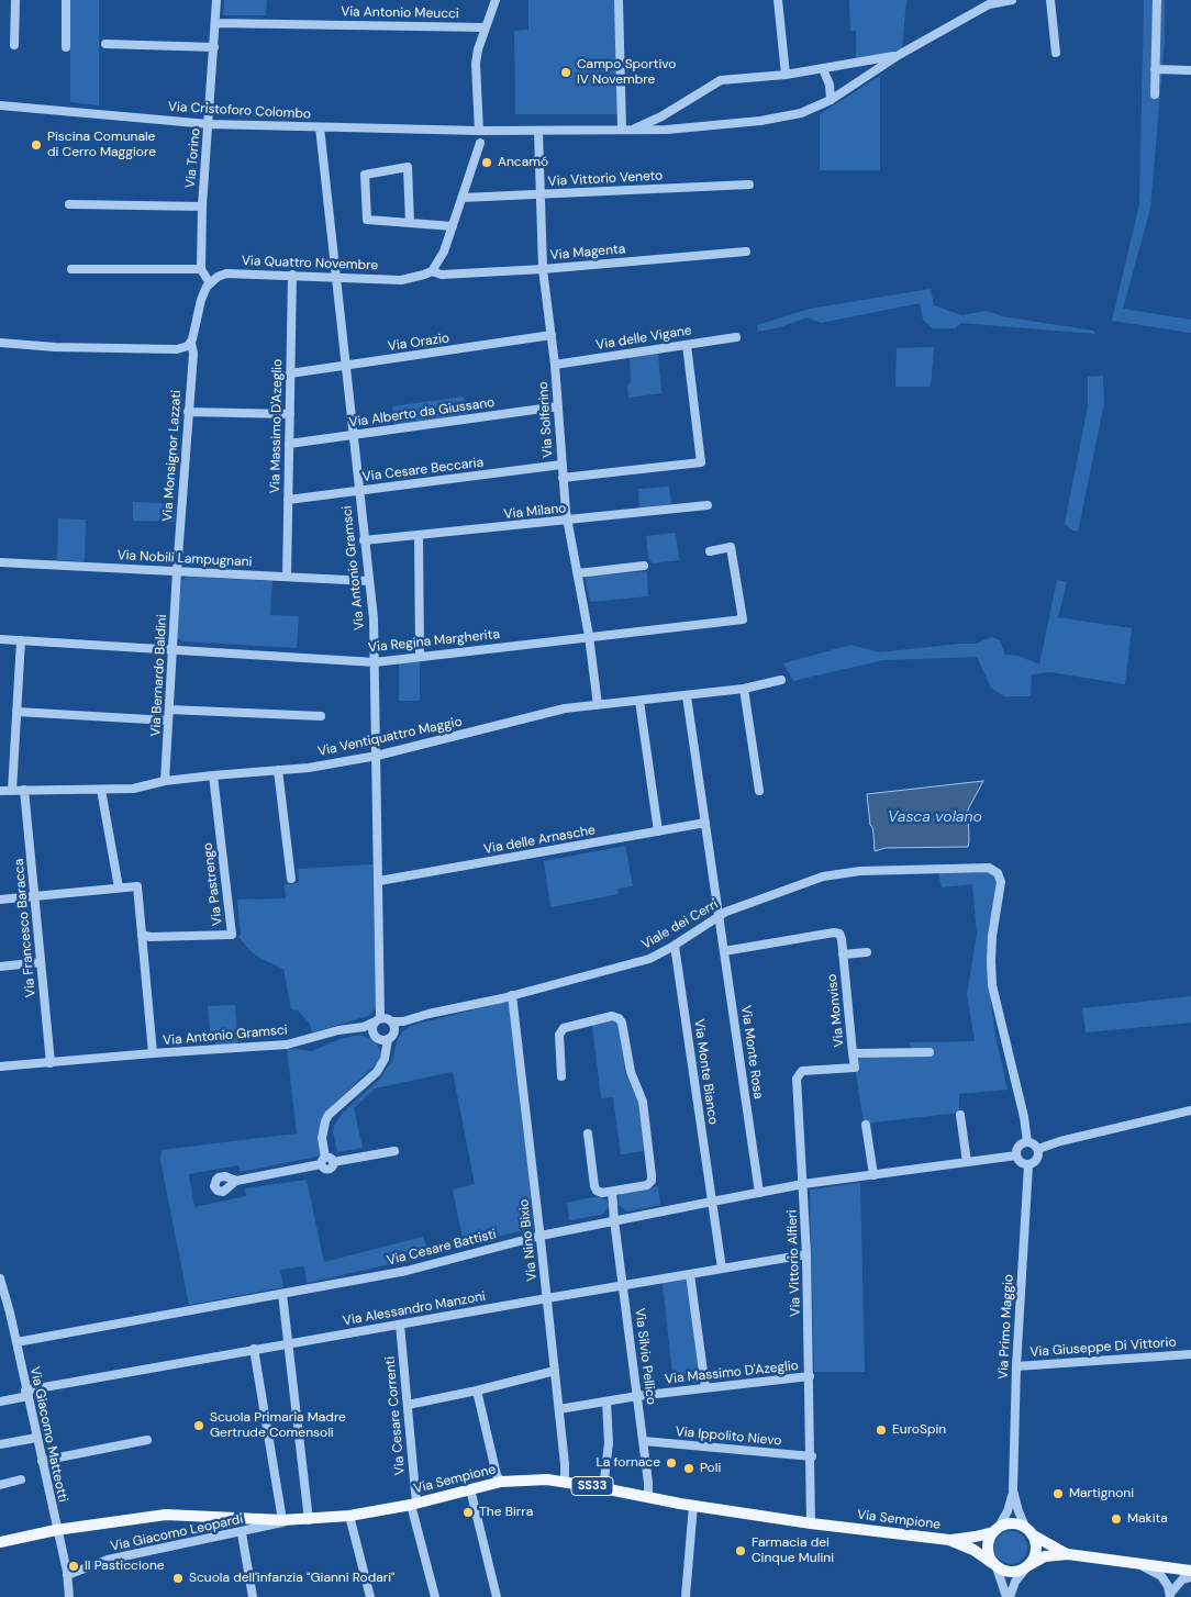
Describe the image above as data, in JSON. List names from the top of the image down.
{
  "streets": {
    "main road": ["Via Sempione", "SS33"],
    "street": [
      "Via Antonio Meucci",
      "Via Cristoforo Colombo",
      "Via Torino",
      "Via Vittorio Veneto",
      "Via Magenta",
      "Via Quattro Novembre",
      "Via delle Vigane",
      "Via Orazio",
      "Via Alberto da Giussano",
      "Via Solferino",
      "Via Massimo D'Azeglio",
      "Via Monsignor Lazzati",
      "Via Cesare Beccaria",
      "Via Milano",
      "Via Nobili Lampugnani",
      "Via Antonio Gramsci",
      "Via Regina Margherita",
      "Via Bernardo Baldini",
      "Via Ventiquattro Maggio",
      "Via delle Arnasche",
      "Via Pastrengo",
      "Viale dei Cerri",
      "Via Francesco Baracca",
      "Via Monviso",
      "Via Monte Rosa",
      "Via Monte Bianco",
      "Via Nino Bixio",
      "Via Cesare Battisti",
      "Via Vittorio Alfieri",
      "Via Alessandro Manzoni",
      "Via Primo Maggio",
      "Via Giuseppe Di Vittorio",
      "Via Silvio Pellico",
      "Via Cesare Correnti",
      "Via Giacomo Matteotti",
      "Via Ippolito Nievo",
      "Via Giacomo Leopardi"
    ]
  },
  "crossings": [
    ["Via Antonio Meucci", "Via Torino"],
    ["Via Cristoforo Colombo", "Via Torino"],
    ["Via Cristoforo Colombo", "Via Solferino"],
    ["Via Cristoforo Colombo", "Via Antonio Gramsci"],
    ["Via Vittorio Veneto", "Via Solferino"],
    ["Via Magenta", "Via Quattro Novembre"],
    ["Via Magenta", "Via Solferino"],
    ["Via Quattro Novembre", "Via Massimo D'Azeglio"],
    ["Via Quattro Novembre", "Via Antonio Gramsci"],
    ["Via delle Vigane", "Via Solferino"],
    ["Via Orazio", "Via Solferino"],
    ["Via Orazio", "Via Massimo D'Azeglio"],
    ["Via Orazio", "Via Antonio Gramsci"],
    ["Via Alberto da Giussano", "Via Solferino"],
    ["Via Alberto da Giussano", "Via Massimo D'Azeglio"],
    ["Via Alberto da Giussano", "Via Antonio Gramsci"],
    ["Via Solferino", "Via Cesare Beccaria"],
    ["Via Solferino", "Via Milano"],
    ["Via Solferino", "Via Regina Margherita"],
    ["Via Solferino", "Via Ventiquattro Maggio"],
    ["Via Massimo D'Azeglio", "Via Cesare Beccaria"],
    ["Via Massimo D'Azeglio", "Via Nobili Lampugnani"],
    ["Via Massimo D'Azeglio", "Via Nino Bixio"],
    ["Via Massimo D'Azeglio", "Via Vittorio Alfieri"],
    ["Via Massimo D'Azeglio", "Via Silvio Pellico"],
    ["Via Monsignor Lazzati", "Via Nobili Lampugnani"],
    ["Via Monsignor Lazzati", "Via Bernardo Baldini"],
    ["Via Cesare Beccaria", "Via Antonio Gramsci"],
    ["Via Milano", "Via Antonio Gramsci"],
    ["Via Nobili Lampugnani", "Via Antonio Gramsci"],
    ["Via Nobili Lampugnani", "Via Bernardo Baldini"],
    ["Via Antonio Gramsci", "Via Regina Margherita"],
    ["Via Antonio Gramsci", "Via Ventiquattro Maggio"],
    ["Via Antonio Gramsci", "Via delle Arnasche"],
    ["Via Antonio Gramsci", "Viale dei Cerri"],
    ["Via Antonio Gramsci", "Via Francesco Baracca"],
    ["Via Regina Margherita", "Via Bernardo Baldini"],
    ["Via Bernardo Baldini", "Via Ventiquattro Maggio"],
    ["Via Ventiquattro Maggio", "Via Pastrengo"],
    ["Via Ventiquattro Maggio", "Via Francesco Baracca"],
    ["Via Ventiquattro Maggio", "Via Monte Rosa"],
    ["Via delle Arnasche", "Via Monte Rosa"],
    ["Viale dei Cerri", "Via Monte Rosa"],
    ["Viale dei Cerri", "Via Monte Bianco"],
    ["Viale dei Cerri", "Via Nino Bixio"],
    ["Viale dei Cerri", "Via Cesare Battisti"],
    ["Viale dei Cerri", "Via Primo Maggio"],
    ["Via Monviso", "Via Monte Rosa"],
    ["Via Monviso", "Via Vittorio Alfieri"],
    ["Via Monte Rosa", "Via Cesare Battisti"],
    ["Via Monte Bianco", "Via Cesare Battisti"],
    ["Via Monte Bianco", "Via Alessandro Manzoni"],
    ["Via Nino Bixio", "Via Cesare Battisti"],
    ["Via Nino Bixio", "Via Alessandro Manzoni"],
    ["Via Nino Bixio", "Via Sempione"],
    ["Via Cesare Battisti", "Via Vittorio Alfieri"],
    ["Via Cesare Battisti", "Via Primo Maggio"],
    ["Via Cesare Battisti", "Via Silvio Pellico"],
    ["Via Cesare Battisti", "Via Giacomo Matteotti"],
    ["Via Vittorio Alfieri", "Via Alessandro Manzoni"],
    ["Via Vittorio Alfieri", "Via Ippolito Nievo"],
    ["Via Vittorio Alfieri", "Via Sempione"],
    ["Via Alessandro Manzoni", "Via Silvio Pellico"],
    ["Via Alessandro Manzoni", "Via Cesare Correnti"],
    ["Via Alessandro Manzoni", "Via Giacomo Matteotti"],
    ["Via Primo Maggio", "Via Giuseppe Di Vittorio"],
    ["Via Primo Maggio", "Via Sempione"],
    ["Via Primo Maggio", "SS33"],
    ["Via Silvio Pellico", "Via Ippolito Nievo"],
    ["Via Silvio Pellico", "Via Sempione"],
    ["Via Cesare Correnti", "Via Sempione"],
    ["Via Giacomo Matteotti", "Via Sempione"],
    ["Via Sempione", "SS33"],
    ["Via Sempione", "Via Giacomo Leopardi"]
  ],
  "water": ["Vasca volano"],
  "places": [
    "Campo Sportivo IV Novembre",
    "Piscina Comunale di Cerro Maggiore",
    "Ancamó",
    "Scuola Primaria Madre Gertrude Comensoli",
    "EuroSpin",
    "La fornace",
    "Poli",
    "Martignoni",
    "The Birra",
    "Makita",
    "Farmacia dei Cinque Mulini",
    "Il Pasticcione",
    "Scuola dell'infanzia \"Gianni Rodari\""
  ]
}
